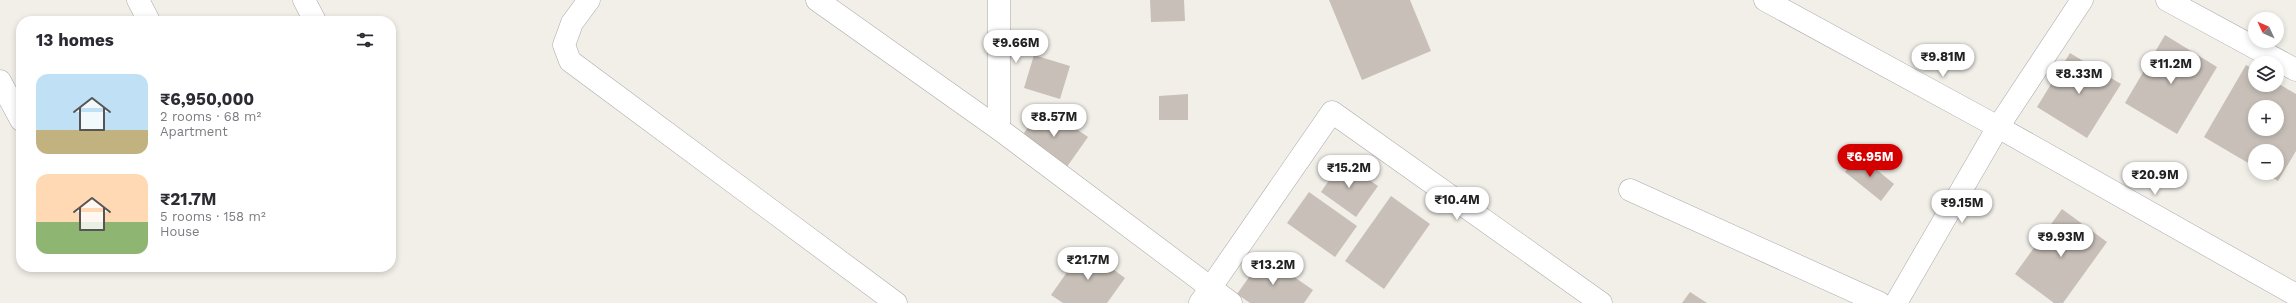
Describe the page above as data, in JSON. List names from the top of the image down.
{
  "north": "top left",
  "page": {
    "map_buttons": ["+", "−"],
    "heading": "13 homes",
    "price": [
      "₹9.66M",
      "₹9.81M",
      "₹11.2M",
      "₹8.33M",
      "₹8.57M",
      "₹6.95M",
      "₹15.2M",
      "₹20.9M",
      "₹10.4M",
      "₹9.15M",
      "₹9.93M",
      "₹21.7M",
      "₹13.2M"
    ],
    "list": [
      {
        "name": "₹6,950,000",
        "note": "2 rooms · 68 m² · Apartment"
      },
      {
        "name": "₹21.7M",
        "note": "5 rooms · 158 m² · House"
      }
    ]
  }
}
